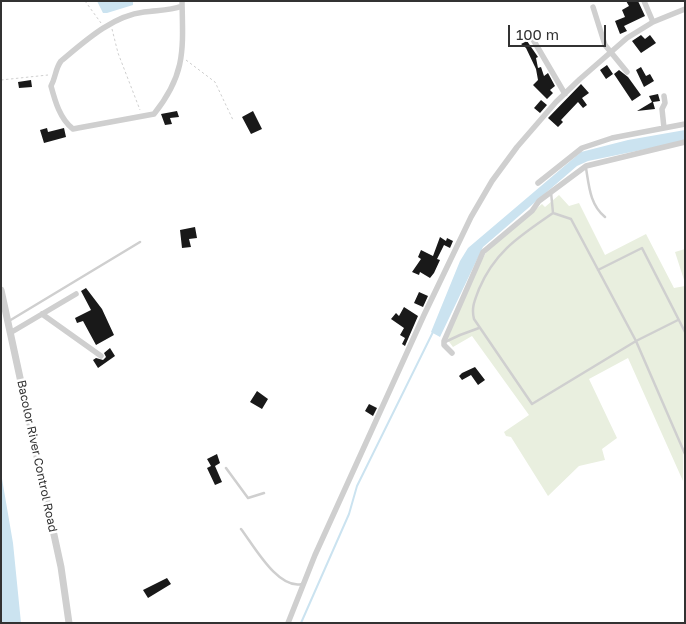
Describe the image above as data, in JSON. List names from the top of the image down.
{
  "streets": {
    "street": ["Bacolor River Control Road"]
  },
  "scale_bar": "100 m"
}
